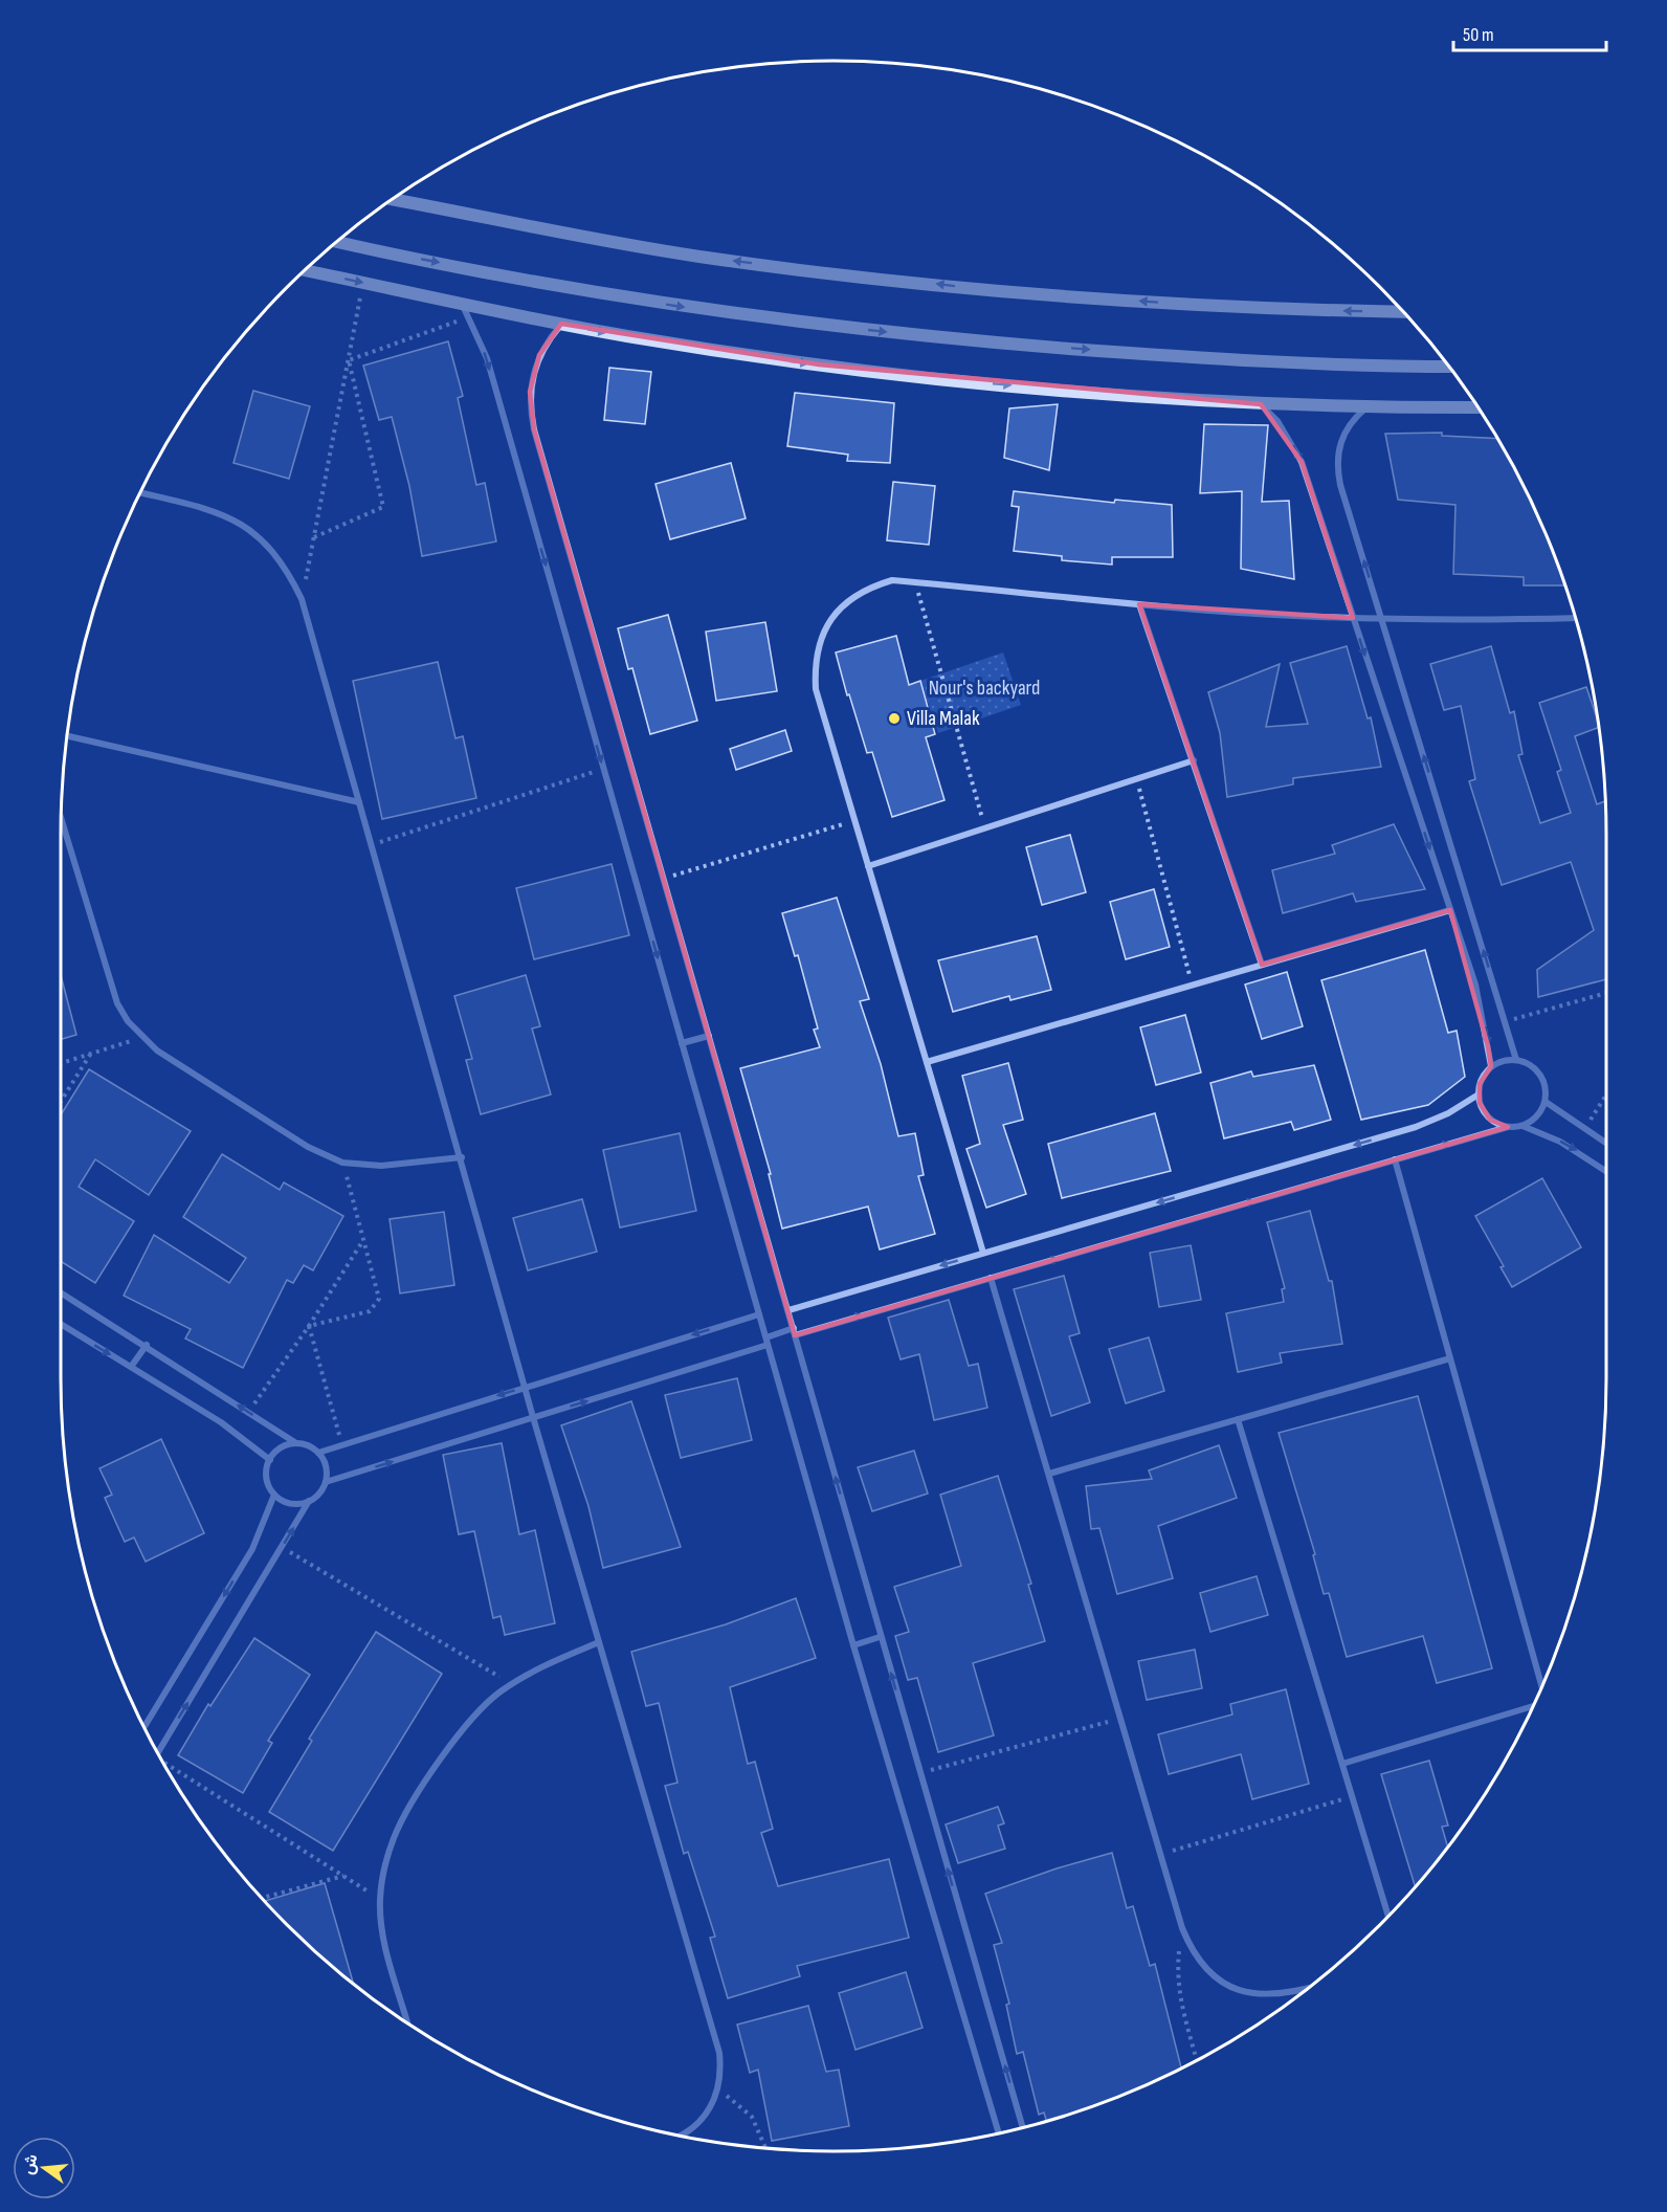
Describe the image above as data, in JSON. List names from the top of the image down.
{
  "parks": ["Nour's backyard"],
  "places": ["Villa Malak"],
  "scale_bar": "50 m",
  "north": "left"
}
